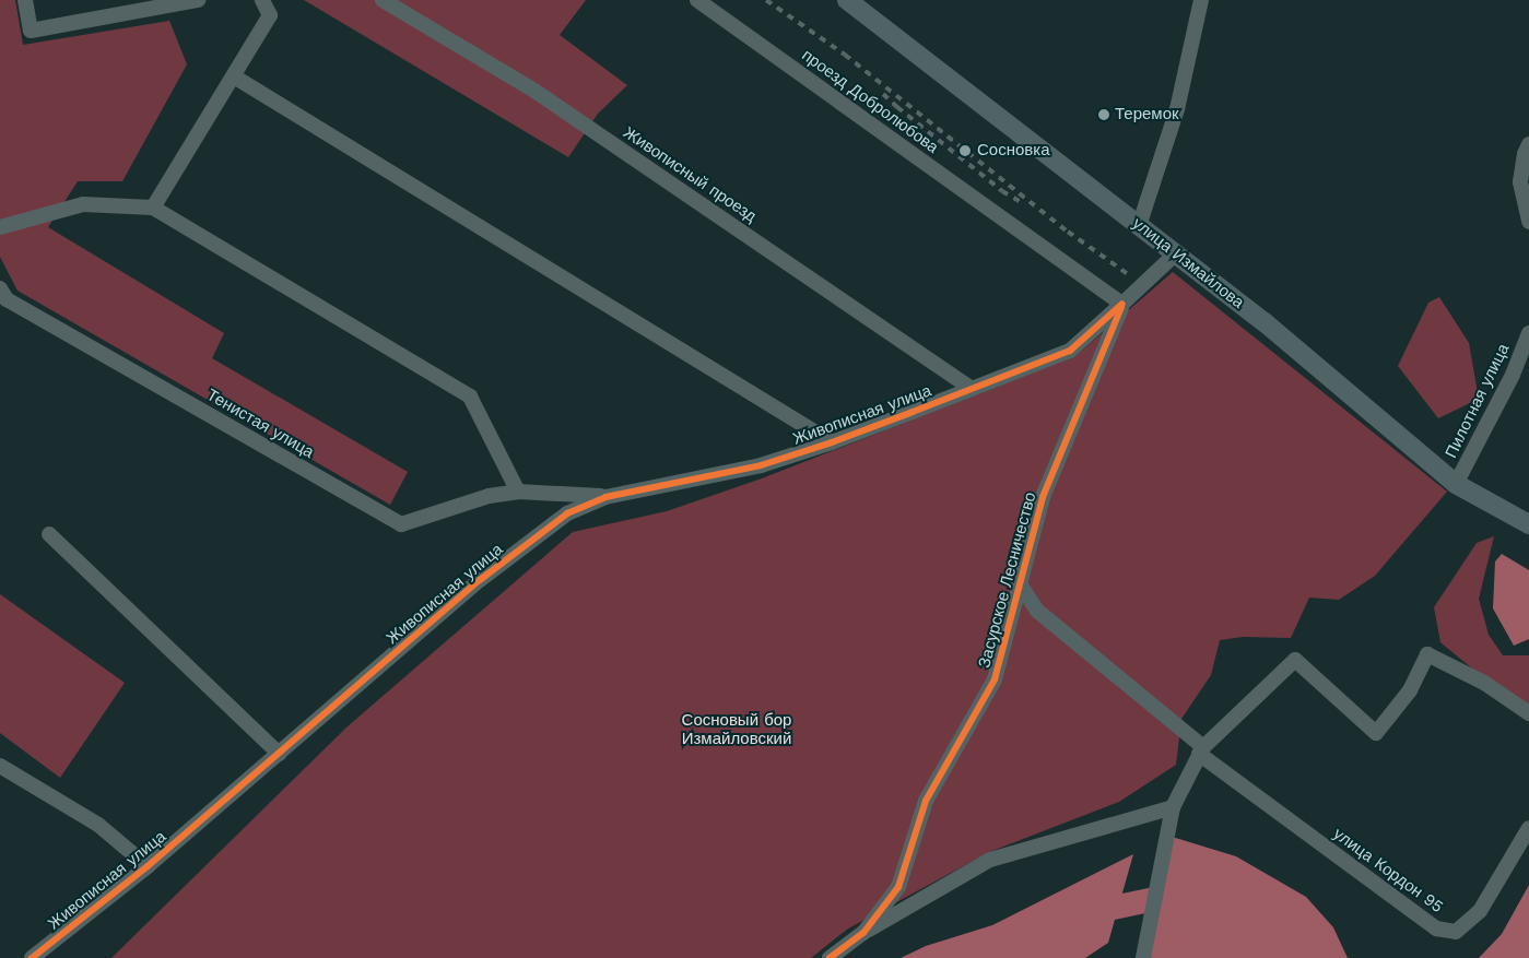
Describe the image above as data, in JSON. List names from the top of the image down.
{
  "streets": {
    "main road": ["улица Измайлова"],
    "street": [
      "проезд Добролюбова",
      "Живописный проезд",
      "Пилотная улица",
      "Живописная улица",
      "Тенистая улица",
      "Засурское Лесничество",
      "улица Кордон 95"
    ]
  },
  "crossings": [
    ["проезд Добролюбова", "Живописная улица"],
    ["проезд Добролюбова", "Засурское Лесничество"],
    ["Живописный проезд", "Живописная улица"],
    ["улица Измайлова", "Пилотная улица"],
    ["Живописная улица", "Тенистая улица"],
    ["Живописная улица", "Засурское Лесничество"],
    ["Засурское Лесничество", "улица Кордон 95"]
  ],
  "parks": ["Сосновый бор Измайловский"],
  "places": ["Теремок", "Сосновка"]
}
